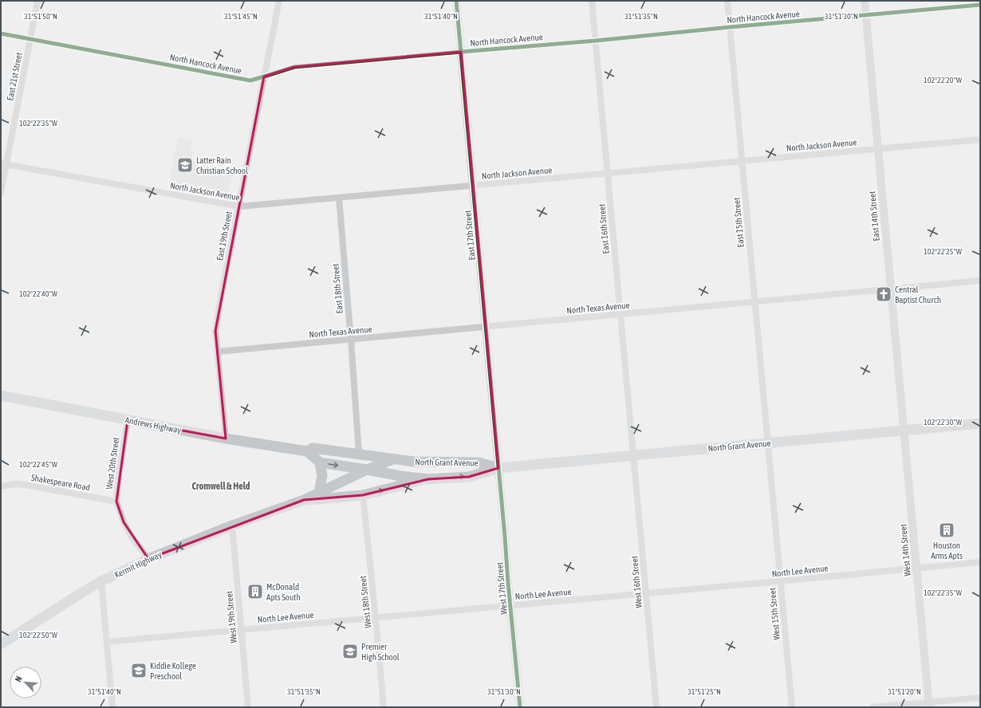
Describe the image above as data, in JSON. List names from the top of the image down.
{
  "streets": {
    "main road": ["Andrews Highway", "North Grant Avenue", "Kermit Highway"],
    "street": [
      "North Hancock Avenue",
      "East 21st Street",
      "North Jackson Avenue",
      "East 14th Street",
      "East 15th Street",
      "East 16th Street",
      "East 17th Street",
      "East 19th Street",
      "East 18th Street",
      "North Texas Avenue",
      "West 20th Street",
      "Shakespeare Road",
      "West 14th Street",
      "North Lee Avenue",
      "West 16th Street",
      "West 17th Street",
      "West 18th Street",
      "West 15th Street",
      "West 19th Street"
    ]
  },
  "crossings": [
    ["North Hancock Avenue", "East 21st Street"],
    ["North Hancock Avenue", "East 14th Street"],
    ["North Hancock Avenue", "East 15th Street"],
    ["North Hancock Avenue", "East 16th Street"],
    ["North Hancock Avenue", "East 17th Street"],
    ["North Hancock Avenue", "East 19th Street"],
    ["East 21st Street", "North Jackson Avenue"],
    ["North Jackson Avenue", "East 14th Street"],
    ["North Jackson Avenue", "East 15th Street"],
    ["North Jackson Avenue", "East 16th Street"],
    ["North Jackson Avenue", "East 17th Street"],
    ["North Jackson Avenue", "East 19th Street"],
    ["North Jackson Avenue", "East 18th Street"],
    ["East 14th Street", "North Texas Avenue"],
    ["East 14th Street", "North Grant Avenue"],
    ["East 14th Street", "West 14th Street"],
    ["East 15th Street", "North Texas Avenue"],
    ["East 15th Street", "North Grant Avenue"],
    ["East 15th Street", "West 15th Street"],
    ["East 16th Street", "North Texas Avenue"],
    ["East 16th Street", "North Grant Avenue"],
    ["East 16th Street", "West 16th Street"],
    ["East 17th Street", "North Texas Avenue"],
    ["East 17th Street", "North Grant Avenue"],
    ["East 17th Street", "West 17th Street"],
    ["East 19th Street", "North Texas Avenue"],
    ["East 19th Street", "Andrews Highway"],
    ["East 18th Street", "North Texas Avenue"],
    ["East 18th Street", "Andrews Highway"],
    ["Andrews Highway", "North Grant Avenue"],
    ["Andrews Highway", "West 20th Street"],
    ["Andrews Highway", "Kermit Highway"],
    ["North Grant Avenue", "West 14th Street"],
    ["North Grant Avenue", "Kermit Highway"],
    ["North Grant Avenue", "West 16th Street"],
    ["North Grant Avenue", "West 17th Street"],
    ["North Grant Avenue", "West 15th Street"],
    ["West 20th Street", "Shakespeare Road"],
    ["West 20th Street", "Kermit Highway"],
    ["West 14th Street", "North Lee Avenue"],
    ["Kermit Highway", "West 18th Street"],
    ["Kermit Highway", "West 19th Street"],
    ["North Lee Avenue", "West 16th Street"],
    ["North Lee Avenue", "West 17th Street"],
    ["North Lee Avenue", "West 18th Street"],
    ["North Lee Avenue", "West 15th Street"],
    ["North Lee Avenue", "West 19th Street"]
  ],
  "districts": ["Cromwell & Held"],
  "places": {
    "school or university": ["Latter Rain Christian School", "Premier High School", "Kiddie Kollege Preschool"],
    "church": ["Central Baptist Church"],
    "building": ["Houston Arms Apts", "McDonald Apts South"]
  },
  "north": "top left",
  "coordinates": [
    "31°51'50\"N",
    "31°51'45\"N",
    "31°51'40\"N",
    "31°51'35\"N",
    "31°51'30\"N",
    "102°22'20\"W",
    "102°22'35\"W",
    "102°22'25\"W",
    "102°22'40\"W",
    "102°22'30\"W",
    "102°22'45\"W",
    "102°22'50\"W",
    "31°51'25\"N",
    "31°51'20\"N"
  ]
}
